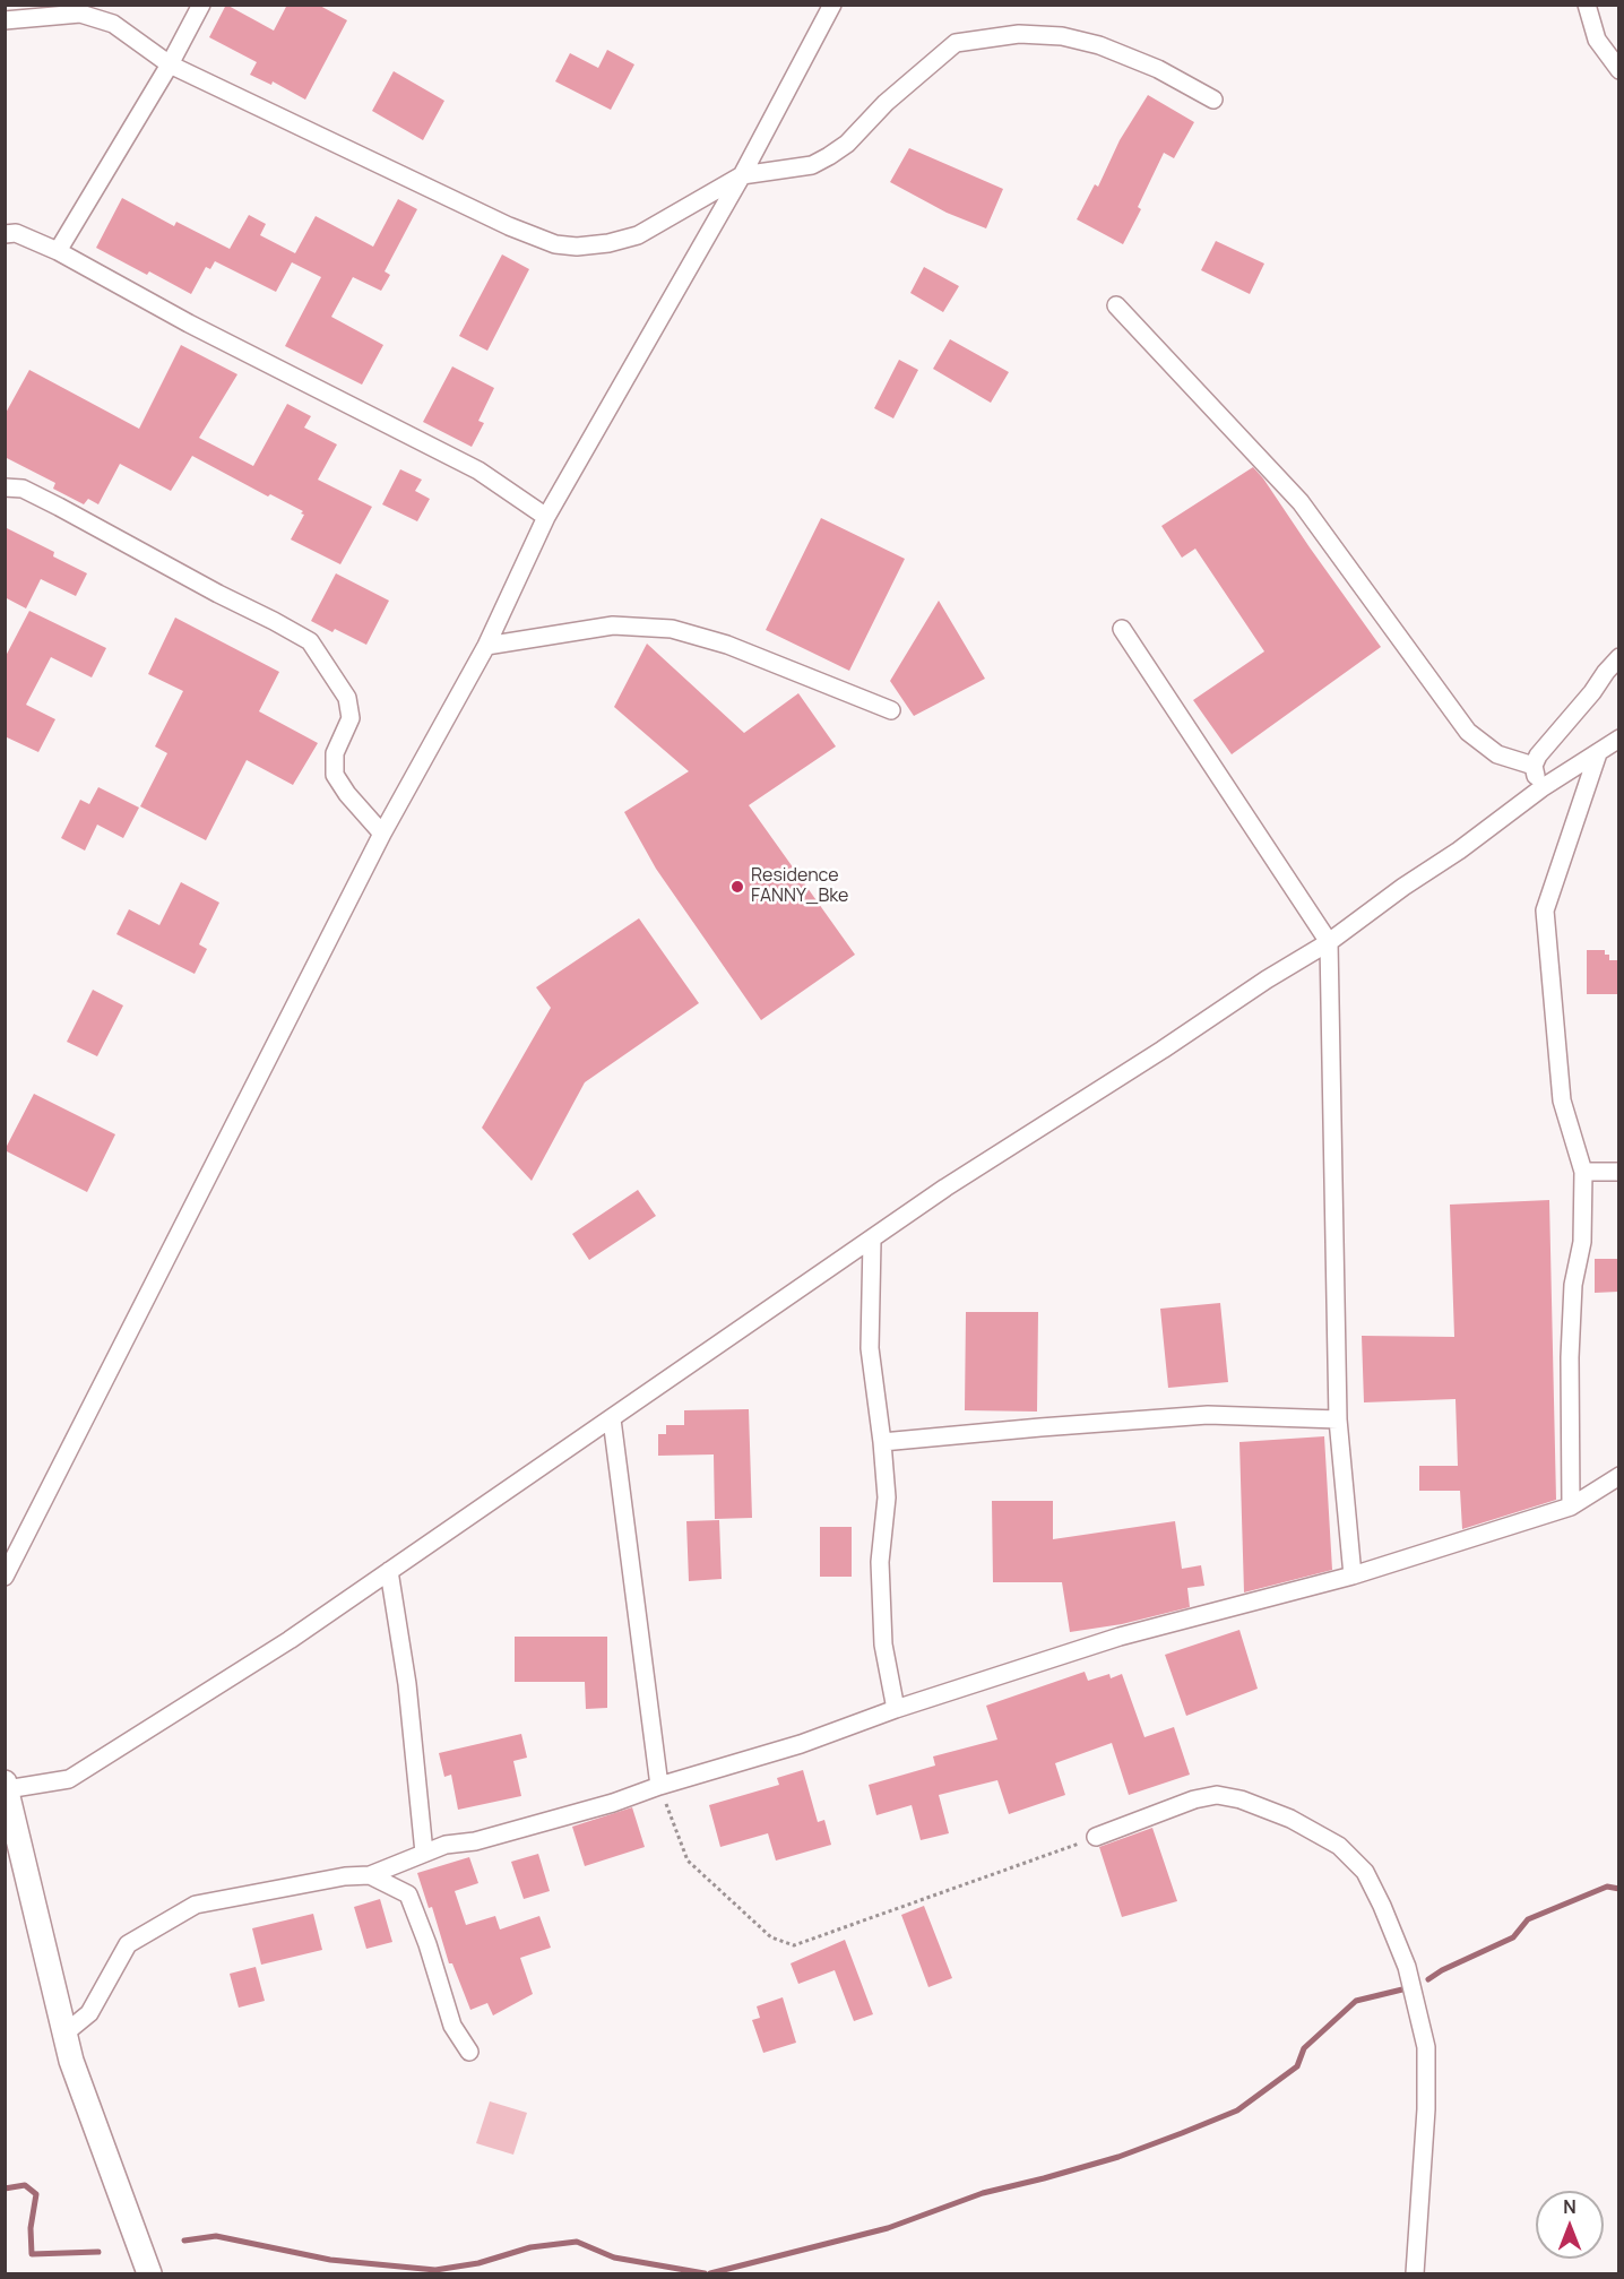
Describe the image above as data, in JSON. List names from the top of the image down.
{
  "places": ["Residence FANNY_Bke"],
  "north": "top"
}
